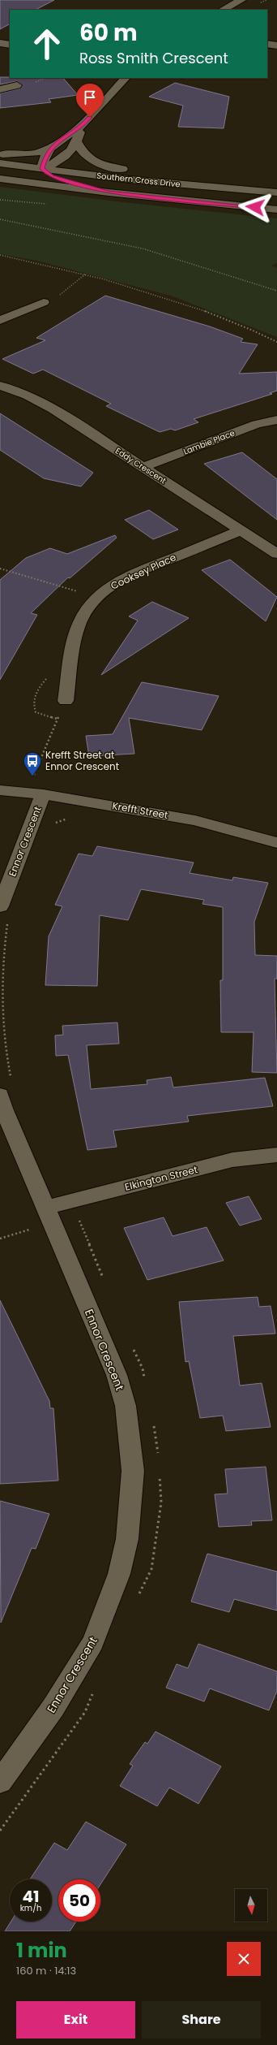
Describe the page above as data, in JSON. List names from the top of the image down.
{
  "streets": {
    "street": [
      "Southern Cross Drive",
      "Lambie Place",
      "Eddy Crescent",
      "Cooksey Place",
      "Krefft Street",
      "Ennor Crescent",
      "Elkington Street"
    ]
  },
  "crossings": [
    ["Lambie Place", "Eddy Crescent"],
    ["Eddy Crescent", "Cooksey Place"],
    ["Krefft Street", "Ennor Crescent"],
    ["Ennor Crescent", "Elkington Street"]
  ],
  "places": {
    "bus stop": ["Krefft Street at Ennor Crescent"]
  },
  "north": "bottom",
  "page": {
    "turn": ["60 m", "Ross Smith Crescent"],
    "speed": "41 km/h",
    "limit": "50",
    "heading": ["1 min", "160 m · 14:13"],
    "buttons": ["Exit", "Share"]
  }
}
